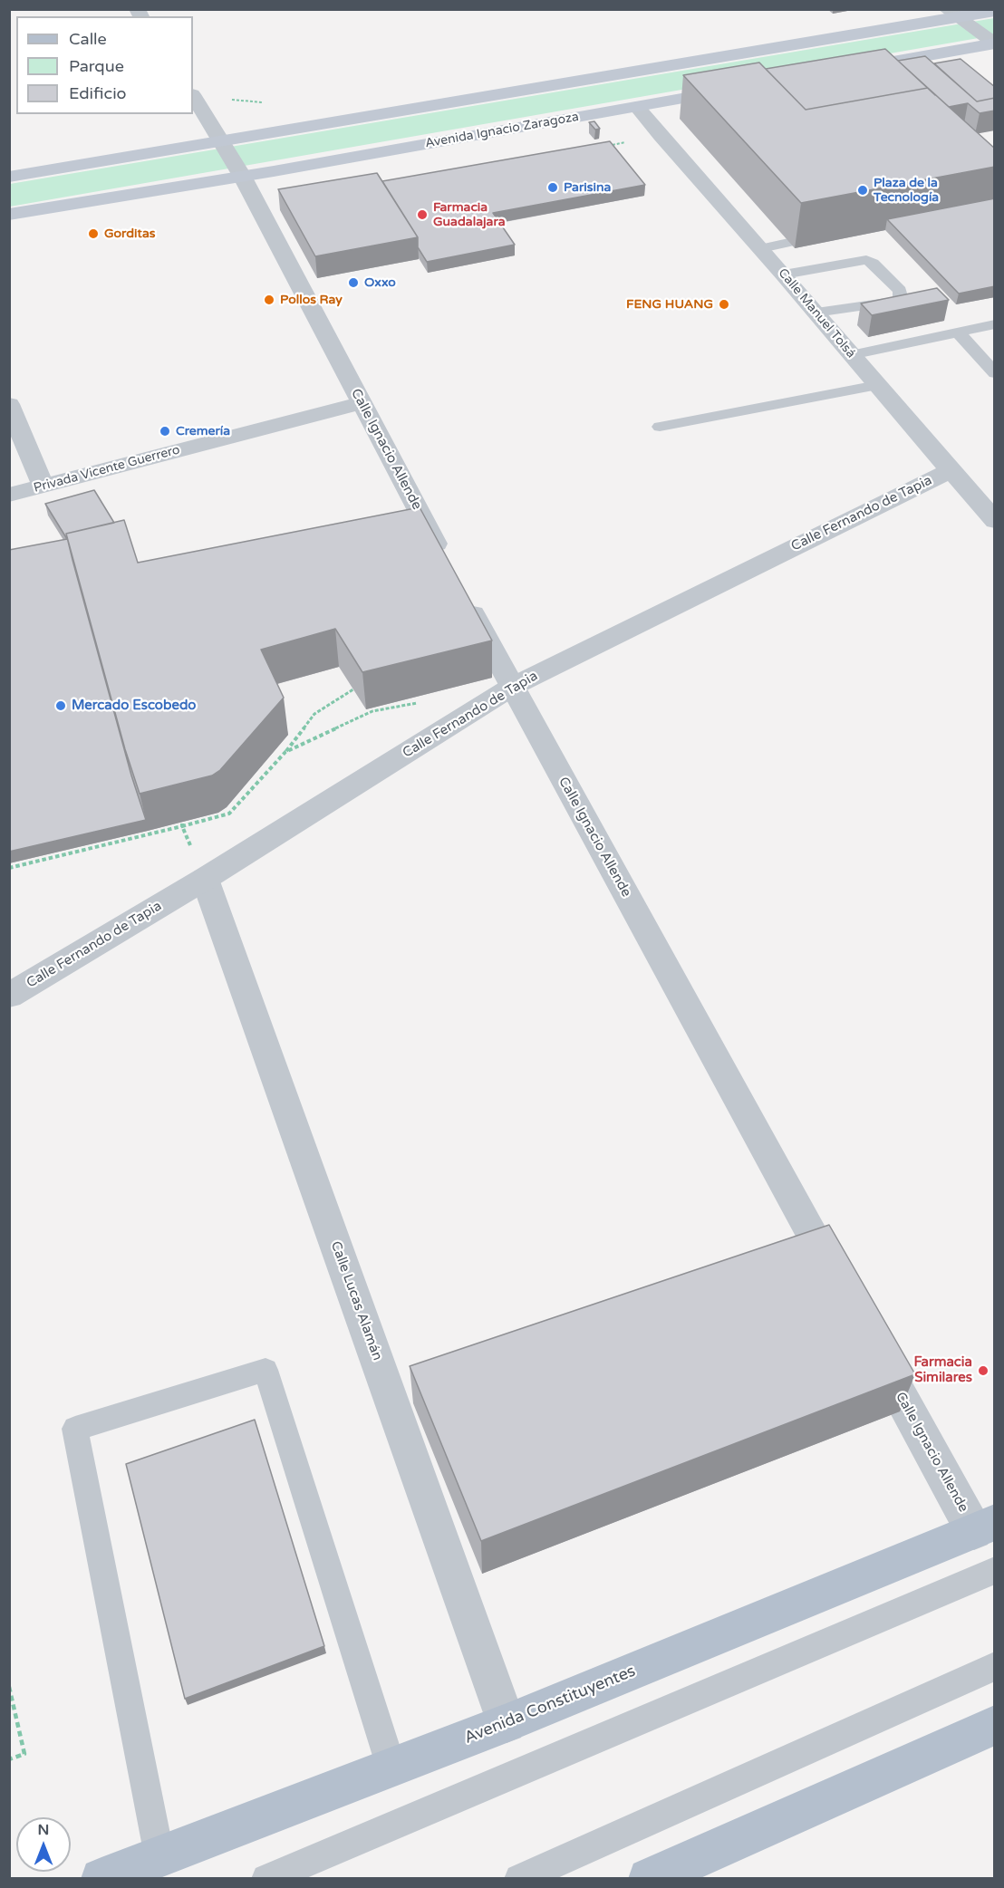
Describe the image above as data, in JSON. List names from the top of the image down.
{
  "streets": {
    "main road": ["Avenida Ignacio Zaragoza", "Avenida Constituyentes"],
    "street": [
      "Calle Manuel Tolsá",
      "Calle Ignacio Allende",
      "Privada Vicente Guerrero",
      "Calle Fernando de Tapia",
      "Calle Lucas Alamán"
    ]
  },
  "crossings": [
    ["Avenida Ignacio Zaragoza", "Calle Manuel Tolsá"],
    ["Avenida Ignacio Zaragoza", "Calle Ignacio Allende"],
    ["Calle Manuel Tolsá", "Calle Fernando de Tapia"],
    ["Calle Ignacio Allende", "Privada Vicente Guerrero"],
    ["Calle Ignacio Allende", "Calle Fernando de Tapia"],
    ["Calle Ignacio Allende", "Avenida Constituyentes"],
    ["Calle Fernando de Tapia", "Calle Lucas Alamán"],
    ["Calle Lucas Alamán", "Avenida Constituyentes"]
  ],
  "places": [
    "Parisina",
    "Plaza de la Tecnología",
    "Farmacia Guadalajara",
    "Gorditas",
    "Oxxo",
    "Pollos Ray",
    "FENG HUANG",
    "Cremería",
    "Mercado Escobedo",
    "Farmacia Similares"
  ],
  "legend": ["Calle", "Parque", "Edificio"],
  "north": "top"
}
